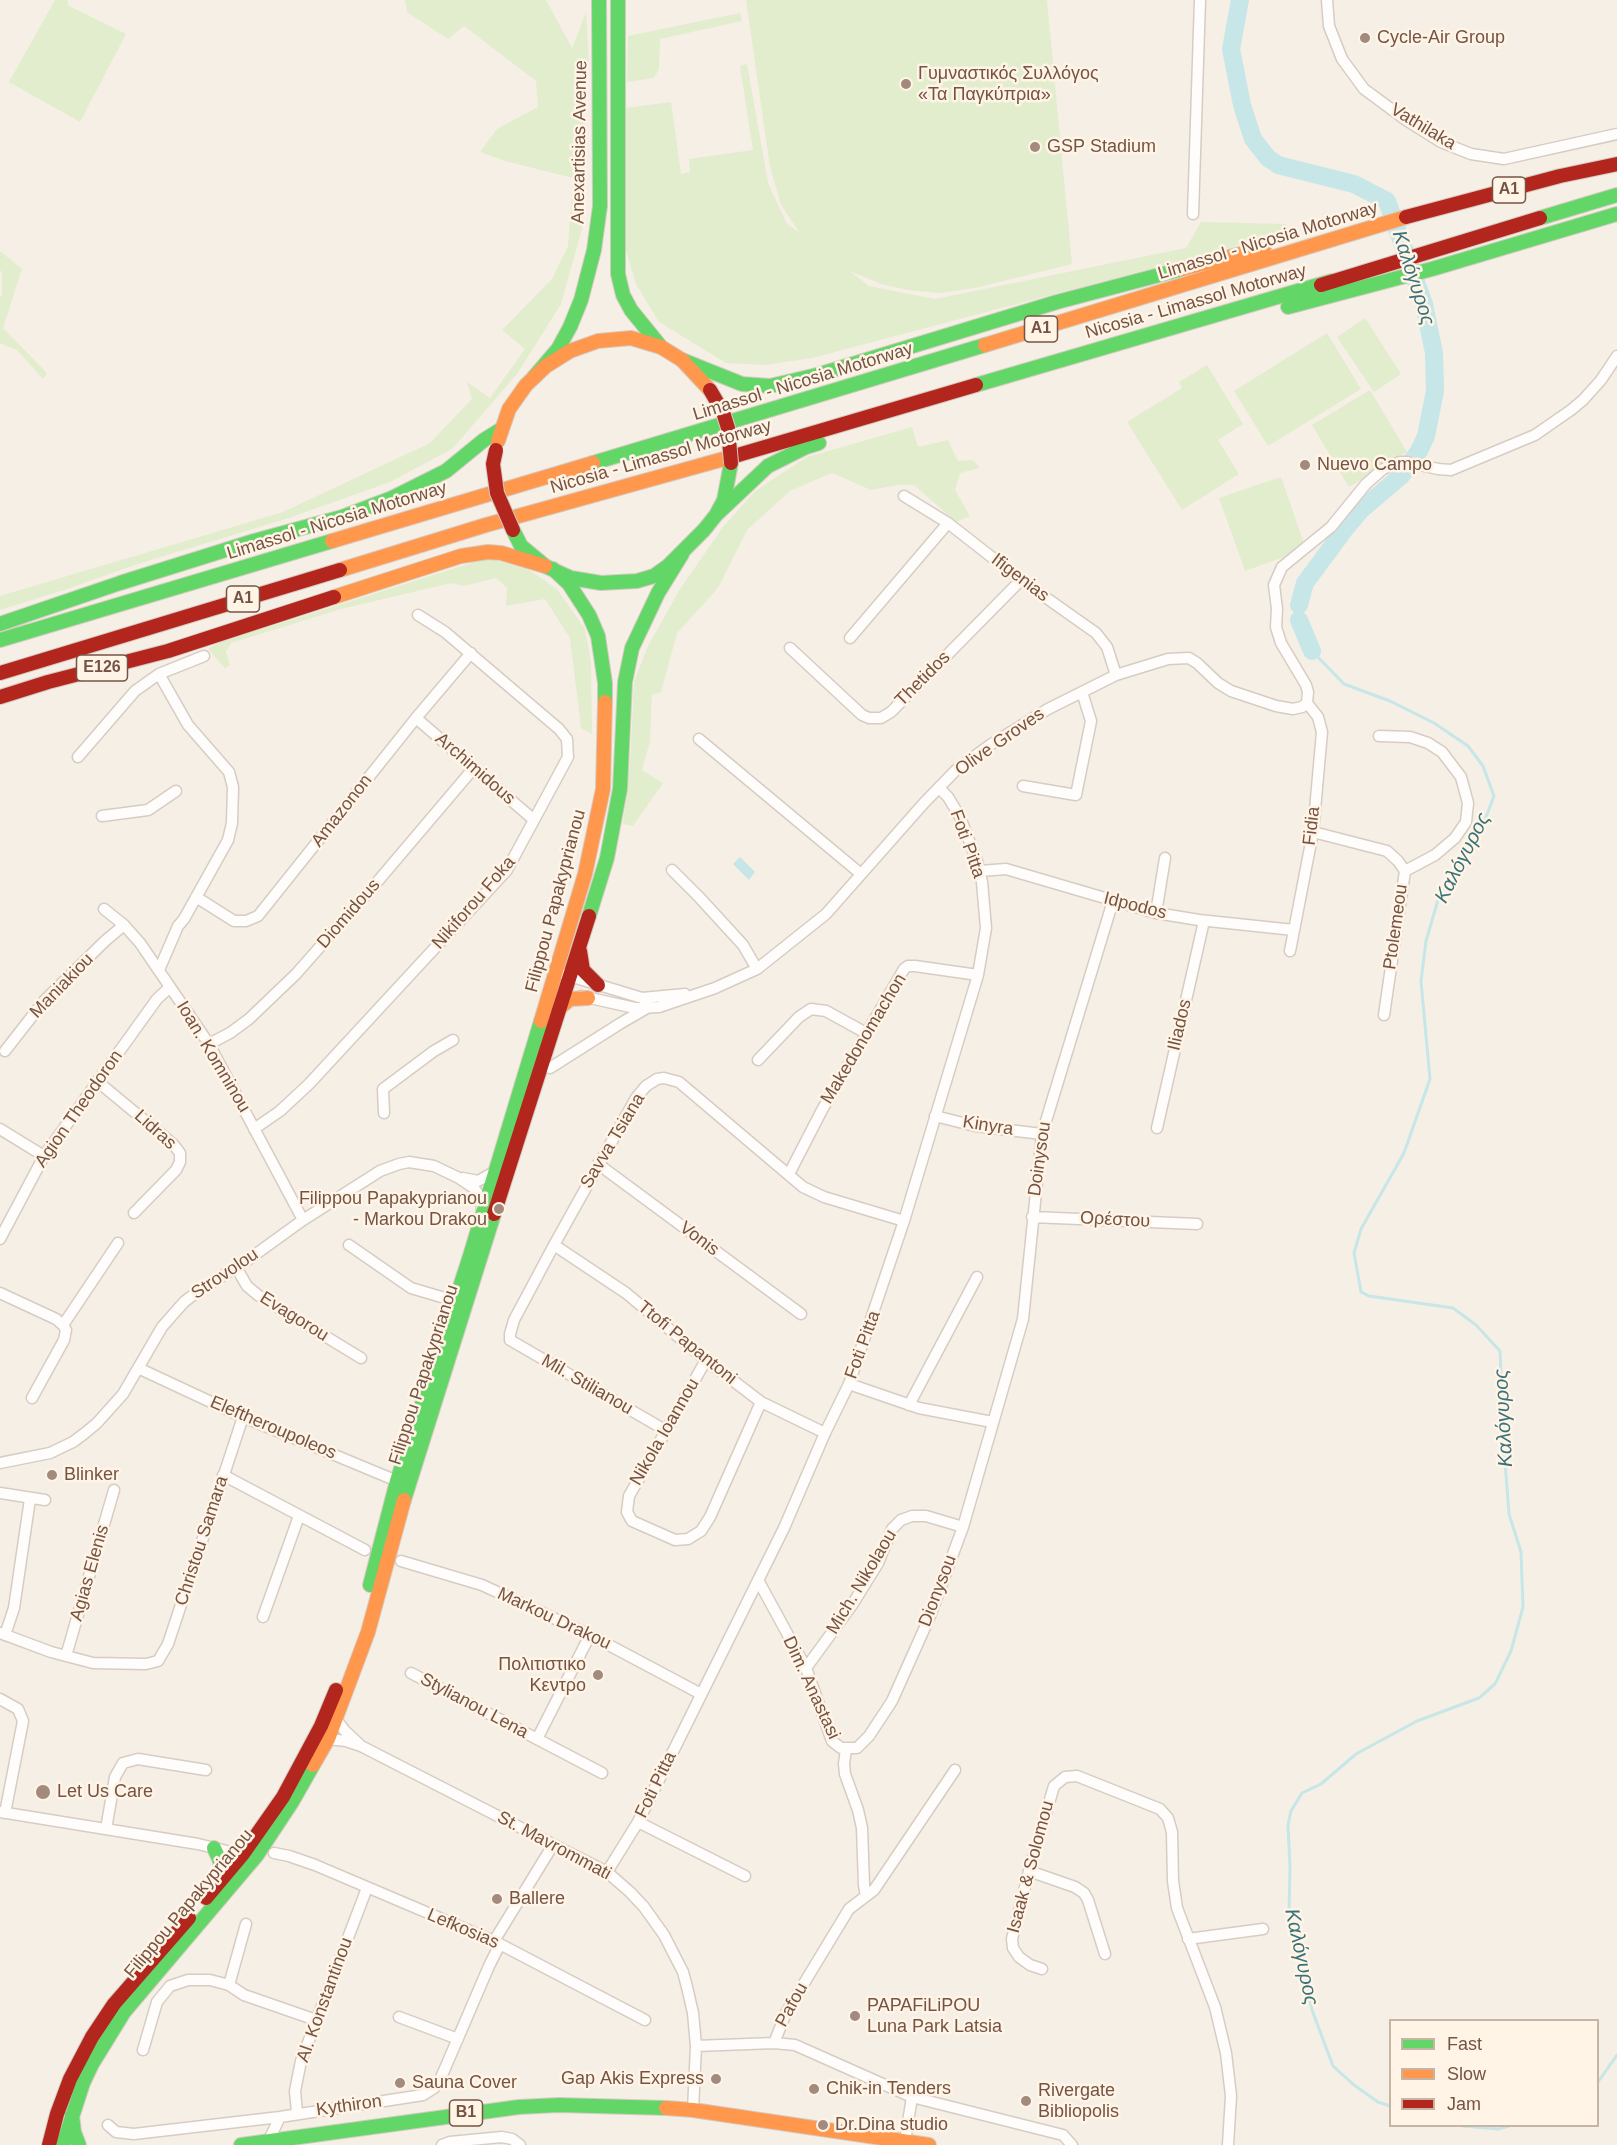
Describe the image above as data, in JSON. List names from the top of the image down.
{
  "streets": {
    "main road": [
      "Anexartisias Avenue",
      "A1",
      "Limassol - Nicosia Motorway",
      "Nicosia - Limassol Motorway",
      "E126",
      "Filippou Papakyprianou",
      "B1"
    ],
    "street": [
      "Vathilaka",
      "Ifigenias",
      "Thetidos",
      "Olive Groves",
      "Archimidous",
      "Amazonon",
      "Fidia",
      "Foti Pitta",
      "Nikiforou Foka",
      "Idpodos",
      "Diomidous",
      "Ptolemeou",
      "Maniakiou",
      "Iliados",
      "Makedonomachon",
      "Ioan. Komninou",
      "Agion Theodoron",
      "Kinyra",
      "Lidras",
      "Savva Tsiana",
      "Doinysou",
      "Ορέστου",
      "Vonis",
      "Strovolou",
      "Evagorou",
      "Ttofi Papantoni",
      "Mil. Stilianou",
      "Eleftheroupoleos",
      "Nikola Ioannou",
      "Christou Samara",
      "Agias Elenis",
      "Mich. Nikolaou",
      "Dionysou",
      "Markou Drakou",
      "Dim. Anastasi",
      "Stylianou Lena",
      "St. Mavrommati",
      "Isaak & Solomou",
      "Lefkosias",
      "Al. Konstantinou",
      "Pafou",
      "Kythiron"
    ]
  },
  "crossings": [
    ["Ifigenias", "Thetidos"],
    ["Ifigenias", "Olive Groves"],
    ["Olive Groves", "Fidia"],
    ["Olive Groves", "Foti Pitta"],
    ["Olive Groves", "Filippou Papakyprianou"],
    ["Archimidous", "Amazonon"],
    ["Archimidous", "Nikiforou Foka"],
    ["Archimidous", "Diomidous"],
    ["Amazonon", "Nikiforou Foka"],
    ["Fidia", "Idpodos"],
    ["Fidia", "Ptolemeou"],
    ["Foti Pitta", "Idpodos"],
    ["Foti Pitta", "Makedonomachon"],
    ["Foti Pitta", "Kinyra"],
    ["Foti Pitta", "Savva Tsiana"],
    ["Foti Pitta", "Ttofi Papantoni"],
    ["Foti Pitta", "Markou Drakou"],
    ["Foti Pitta", "Dim. Anastasi"],
    ["Foti Pitta", "St. Mavrommati"],
    ["Filippou Papakyprianou", "Strovolou"],
    ["Filippou Papakyprianou", "Eleftheroupoleos"],
    ["Filippou Papakyprianou", "St. Mavrommati"],
    ["Filippou Papakyprianou", "Lefkosias"],
    ["Nikiforou Foka", "Ioan. Komninou"],
    ["Idpodos", "Iliados"],
    ["Idpodos", "Doinysou"],
    ["Diomidous", "Ioan. Komninou"],
    ["Maniakiou", "Ioan. Komninou"],
    ["Makedonomachon", "Savva Tsiana"],
    ["Ioan. Komninou", "Agion Theodoron"],
    ["Ioan. Komninou", "Strovolou"],
    ["Agion Theodoron", "Lidras"],
    ["Kinyra", "Doinysou"],
    ["Savva Tsiana", "Vonis"],
    ["Savva Tsiana", "Ttofi Papantoni"],
    ["Savva Tsiana", "Mil. Stilianou"],
    ["Doinysou", "Ορέστου"],
    ["Doinysou", "Dionysou"],
    ["Strovolou", "Evagorou"],
    ["Strovolou", "Eleftheroupoleos"],
    ["Ttofi Papantoni", "Nikola Ioannou"],
    ["Mil. Stilianou", "Nikola Ioannou"],
    ["Eleftheroupoleos", "Christou Samara"],
    ["Christou Samara", "Agias Elenis"],
    ["Mich. Nikolaou", "Dionysou"],
    ["Mich. Nikolaou", "Dim. Anastasi"],
    ["Dionysou", "Dim. Anastasi"],
    ["Markou Drakou", "Stylianou Lena"],
    ["St. Mavrommati", "Kythiron"],
    ["St. Mavrommati", "B1"],
    ["Lefkosias", "Al. Konstantinou"],
    ["Lefkosias", "Kythiron"],
    ["Al. Konstantinou", "Kythiron"]
  ],
  "water": ["Καλόγυρος"],
  "places": [
    "Cycle-Air Group",
    "Γυμναστικός Συλλόγος «Τα Παγκύπρια»",
    "GSP Stadium",
    "Nuevo Campo",
    "Filippou Papakyprianou - Markou Drakou",
    "Blinker",
    "Πολιτιστικο Κεντρο",
    "Let Us Care",
    "Ballere",
    "PAPAFiLiPOU Luna Park Latsia",
    "Gap Akis Express",
    "Sauna Cover",
    "Chik-in Tenders",
    "Rivergate Bibliopolis",
    "Dr.Dina studio"
  ],
  "legend": ["Fast", "Slow", "Jam"]
}
